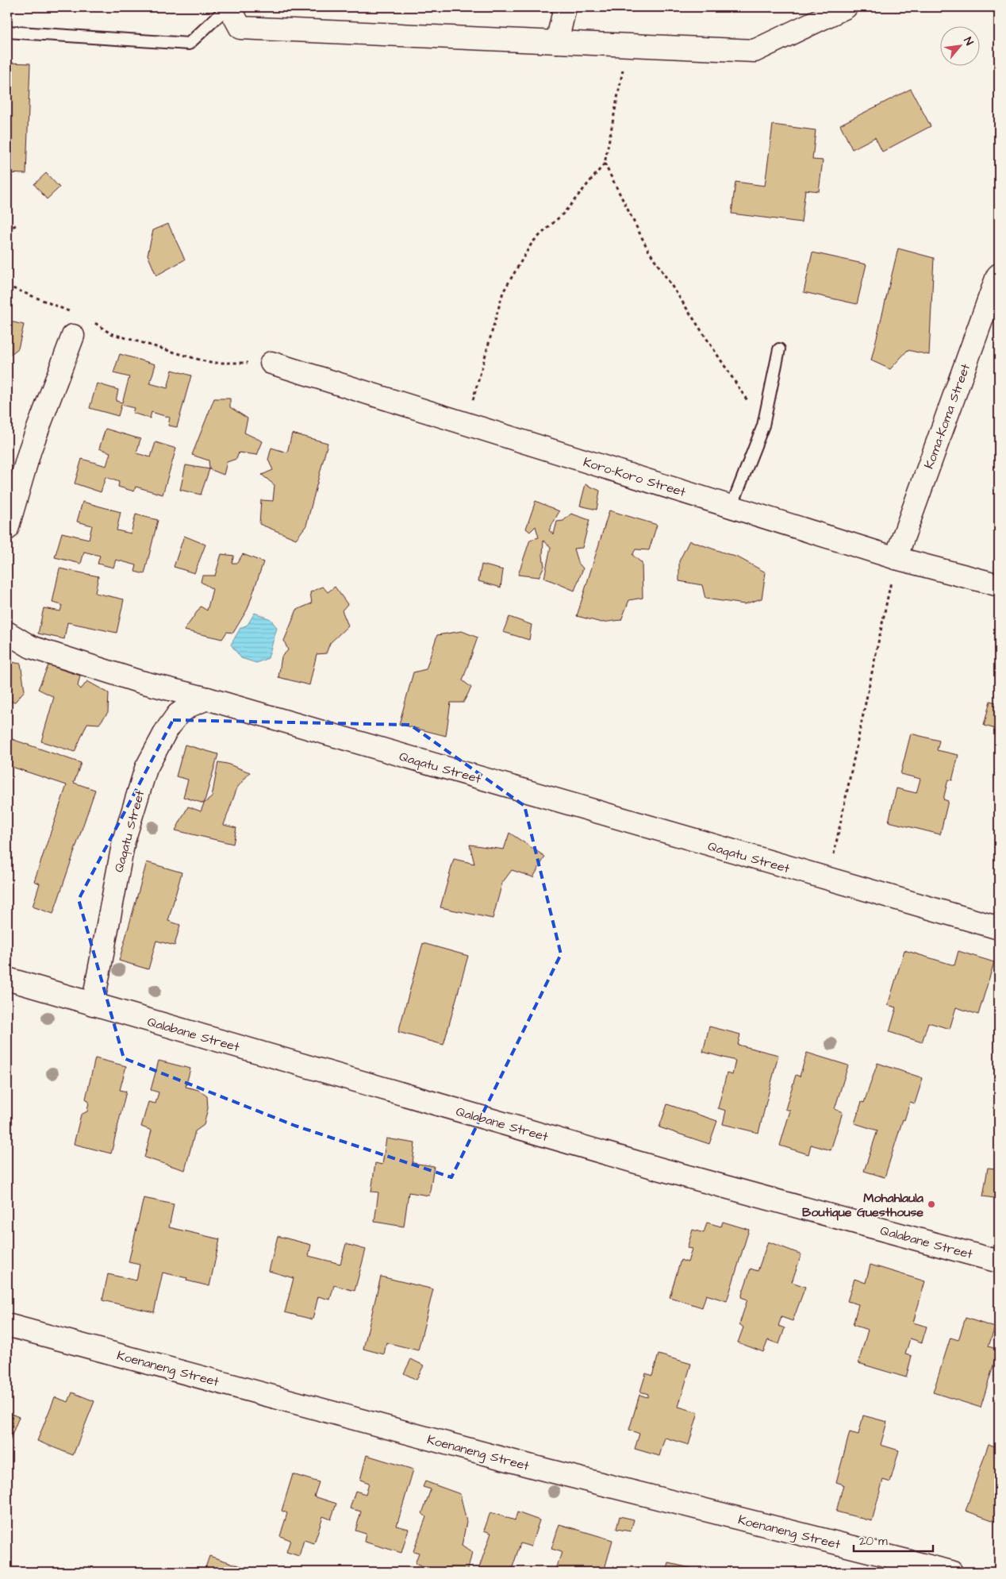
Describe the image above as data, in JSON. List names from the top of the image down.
{
  "streets": {
    "street": [
      "Koma-Koma Street",
      "Koro-Koro Street",
      "Qaqatu Street",
      "Qalabane Street",
      "Koenaneng Street"
    ]
  },
  "crossings": [
    ["Koma-Koma Street", "Koro-Koro Street"],
    ["Qaqatu Street", "Qalabane Street"]
  ],
  "places": ["Mohahlaula Boutique Guesthouse"],
  "scale_bar": "20 m",
  "north": "top right"
}
